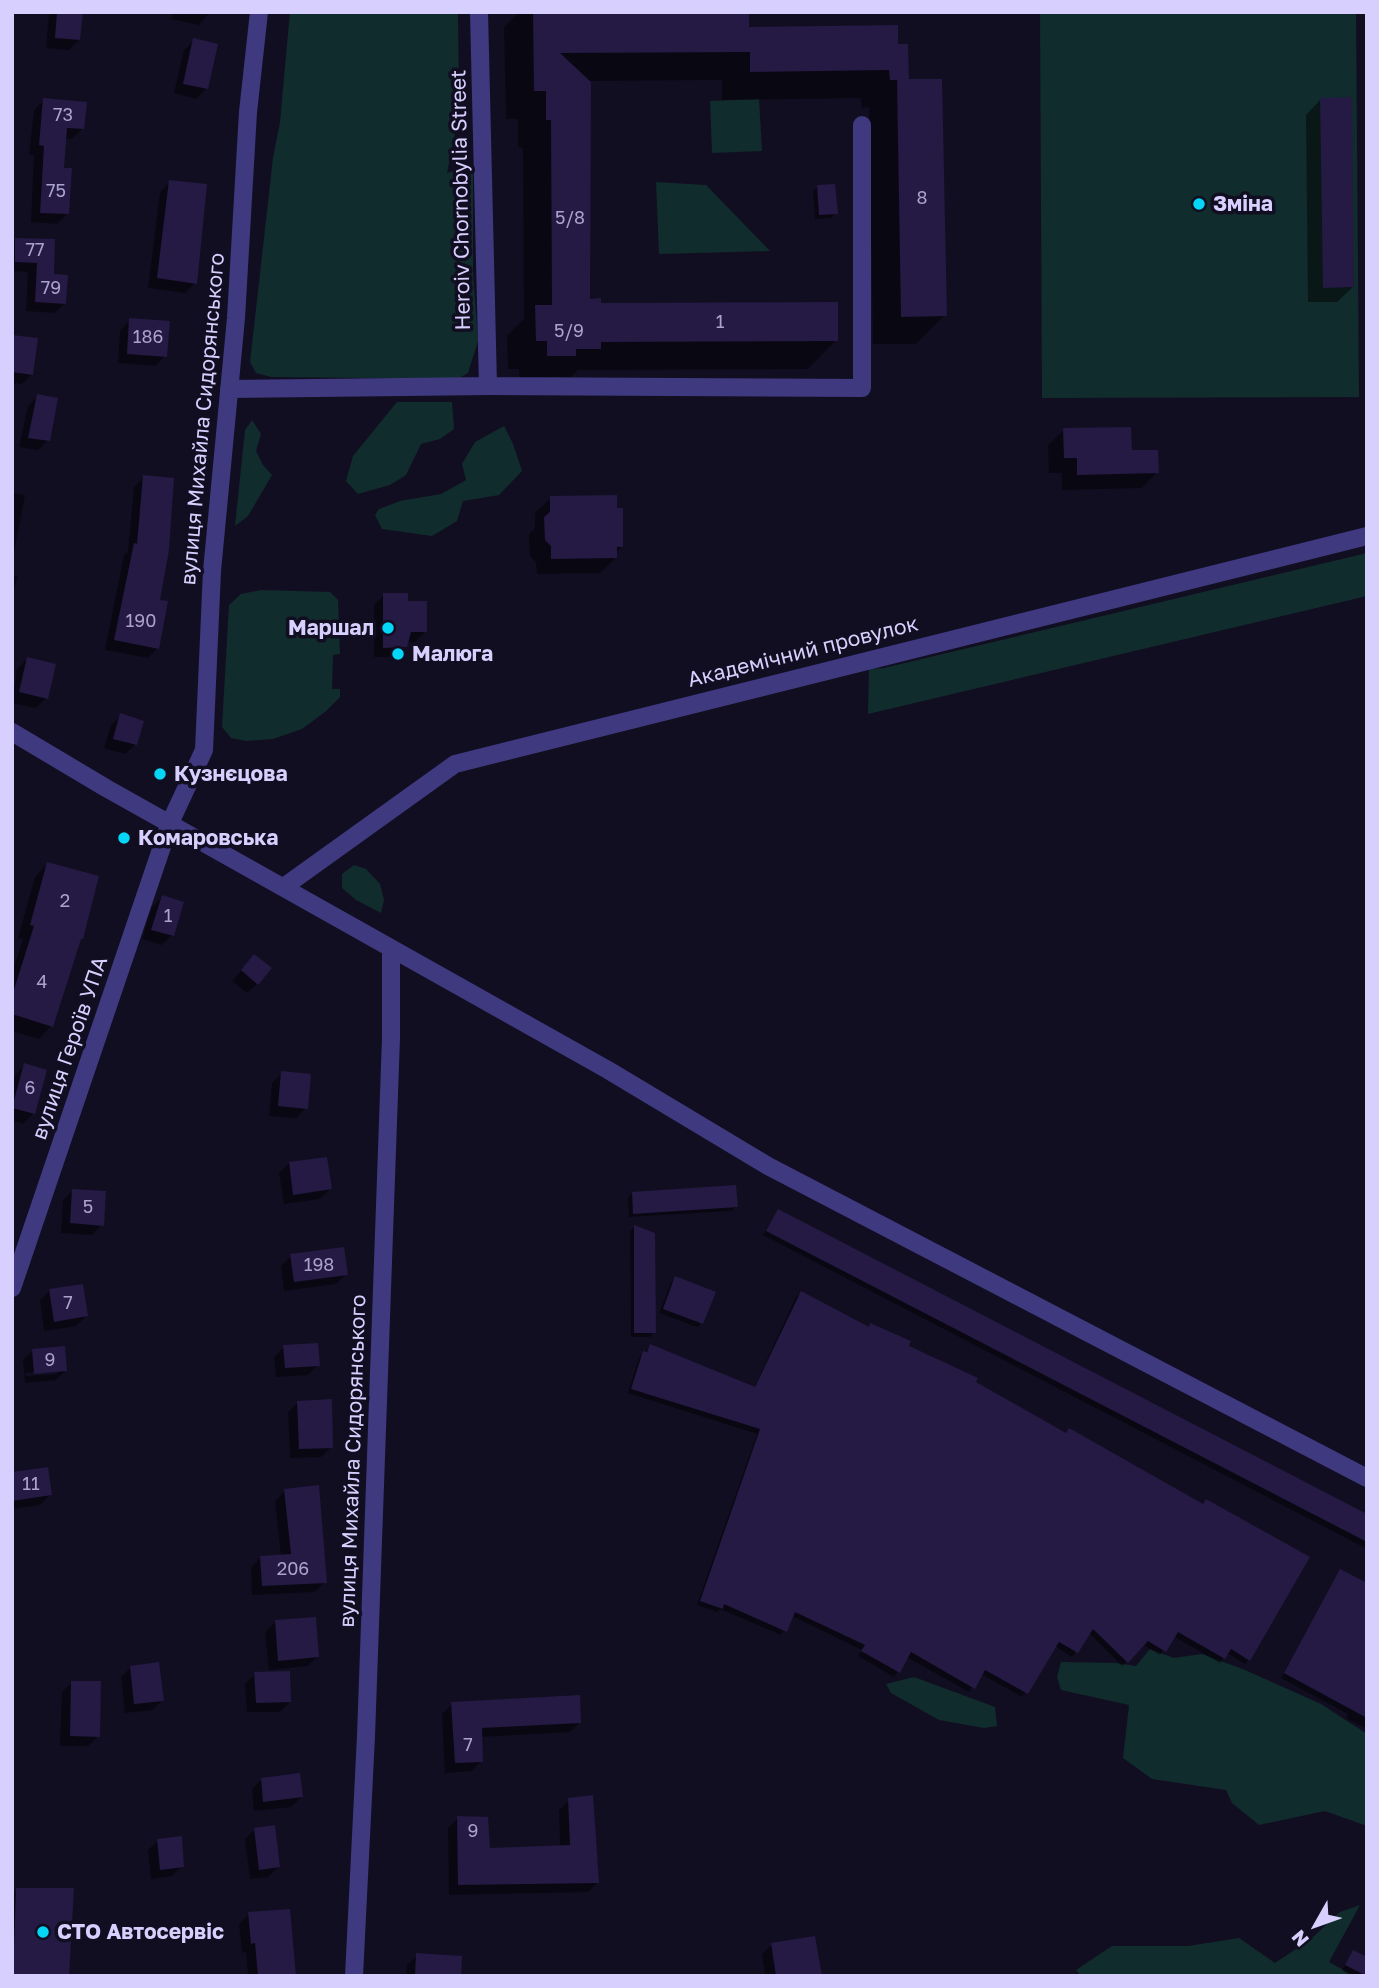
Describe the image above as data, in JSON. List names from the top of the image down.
{
  "streets": {
    "street": [
      "Heroiv Chornobylia Street",
      "вулиця Михайла Сидорянського",
      "Академічний провулок",
      "вулиця Героїв УПА"
    ]
  },
  "crossings": [
    ["вулиця Михайла Сидорянського", "вулиця Героїв УПА"]
  ],
  "places": [
    "Зміна",
    "Маршал",
    "Малюга",
    "Кузнєцова",
    "Комаровська",
    "СТО Автосервіс"
  ],
  "house_numbers": [
    "73",
    "75",
    "8",
    "5/8",
    "77",
    "79",
    "1",
    "5/9",
    "186",
    "190",
    "2",
    "1",
    "4",
    "6",
    "5",
    "198",
    "7",
    "9",
    "11",
    "206",
    "7",
    "9"
  ],
  "north": "bottom left"
}
